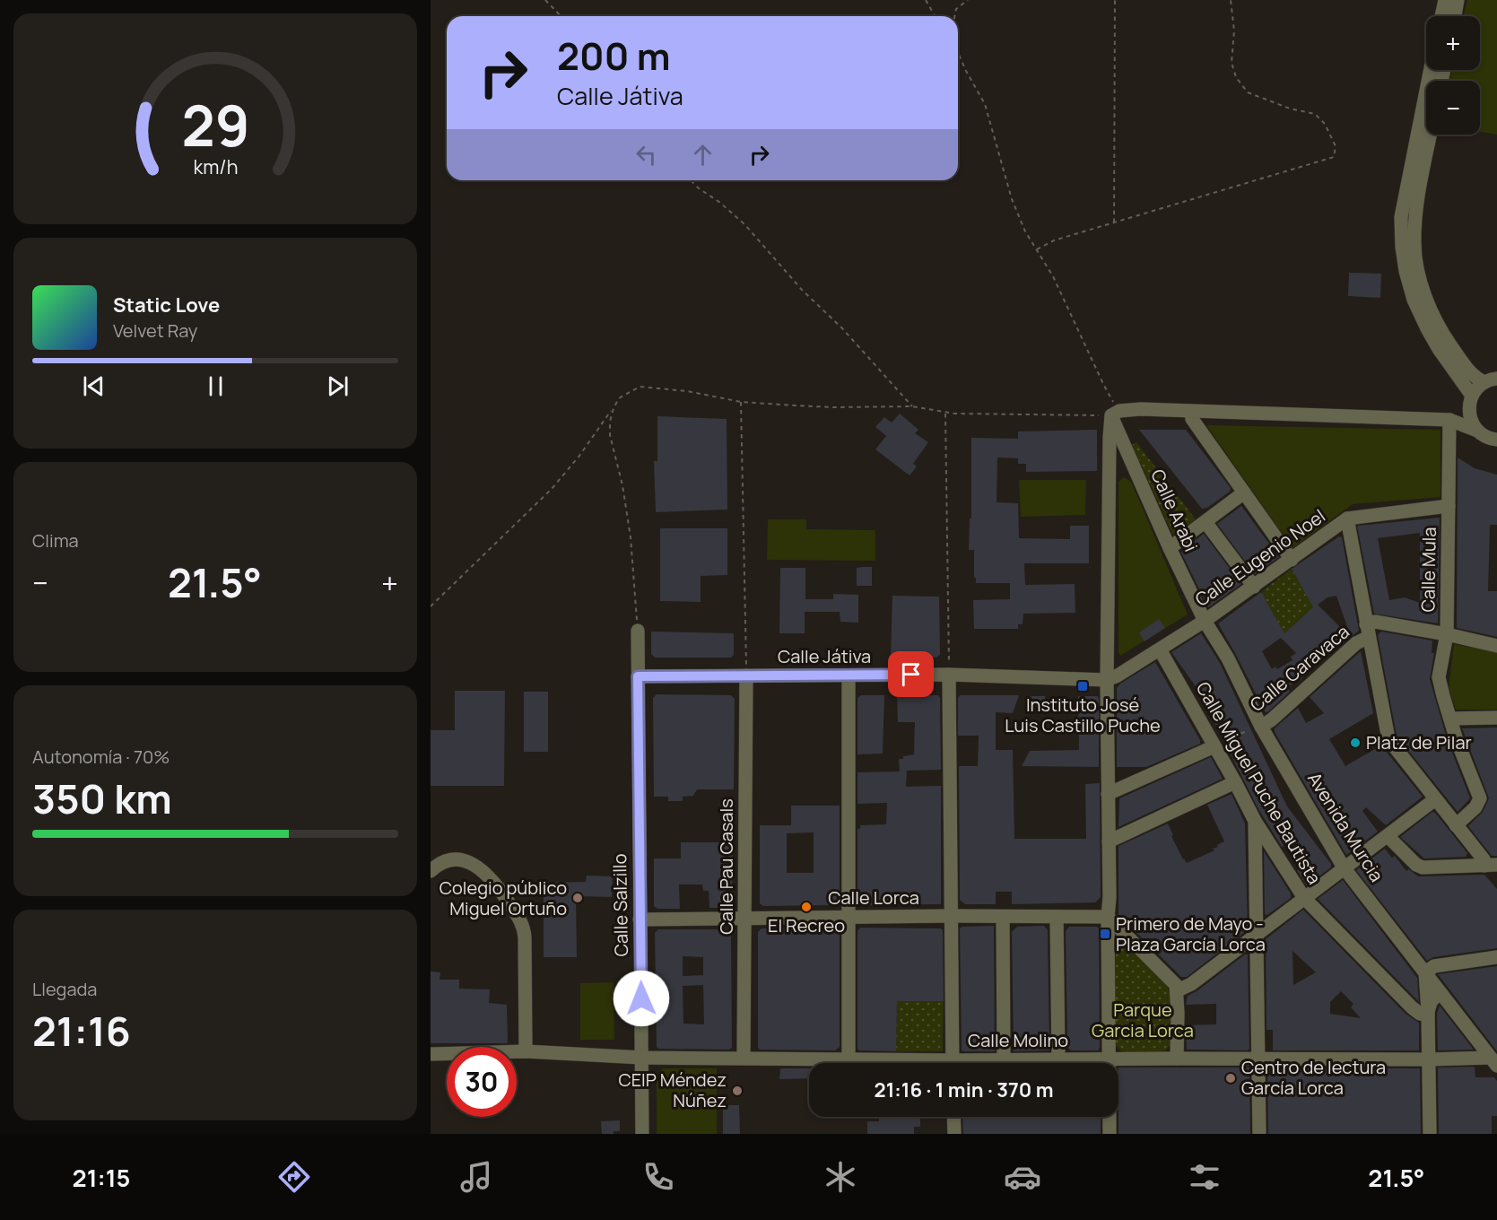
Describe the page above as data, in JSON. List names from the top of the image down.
{
  "streets": {
    "street": [
      "Calle Arabi",
      "Calle Eugenio Noel",
      "Calle Mula",
      "Calle Játiva",
      "Calle Caravaca",
      "Calle Miguel Puche Bautista",
      "Avenida Murcia",
      "Calle Pau Casals",
      "Calle Lorca",
      "Calle Salzillo",
      "Calle Molino"
    ]
  },
  "crossings": [
    ["Calle Arabi", "Calle Eugenio Noel"],
    ["Calle Arabi", "Avenida Murcia"],
    ["Calle Eugenio Noel", "Calle Mula"],
    ["Calle Eugenio Noel", "Calle Játiva"],
    ["Calle Eugenio Noel", "Calle Miguel Puche Bautista"],
    ["Calle Eugenio Noel", "Avenida Murcia"],
    ["Calle Játiva", "Calle Pau Casals"],
    ["Calle Játiva", "Calle Salzillo"],
    ["Calle Caravaca", "Calle Miguel Puche Bautista"],
    ["Calle Caravaca", "Avenida Murcia"],
    ["Avenida Murcia", "Calle Molino"],
    ["Calle Pau Casals", "Calle Lorca"],
    ["Calle Pau Casals", "Calle Molino"],
    ["Calle Lorca", "Calle Salzillo"],
    ["Calle Salzillo", "Calle Molino"]
  ],
  "parks": ["Parque Garcia Lorca"],
  "places": {
    "transit": ["Instituto José Luis Castillo Puche", "Primero de Mayo - Plaza García Lorca"],
    "other": [
      "Platz de Pilar",
      "Colegio público Miguel Ortuño",
      "El Recreo",
      "Centro de lectura García Lorca",
      "CEIP Méndez Núñez"
    ]
  },
  "page": {
    "map_buttons": ["+", "−"],
    "turn": ["200 m", "Calle Játiva"],
    "song": ["Static Love", "Velvet Ray"],
    "tile": [
      "Clima",
      ["Autonomía · 70%", "350 km"],
      ["Llegada", "21:16"]
    ],
    "heat": ["−", "21.5°", "+"],
    "limit": "30",
    "trip": "21:16 · 1 min · 370 m",
    "tabs": ["21:15", "21.5°"],
    "gauge": ["29", "km/h"]
  }
}
